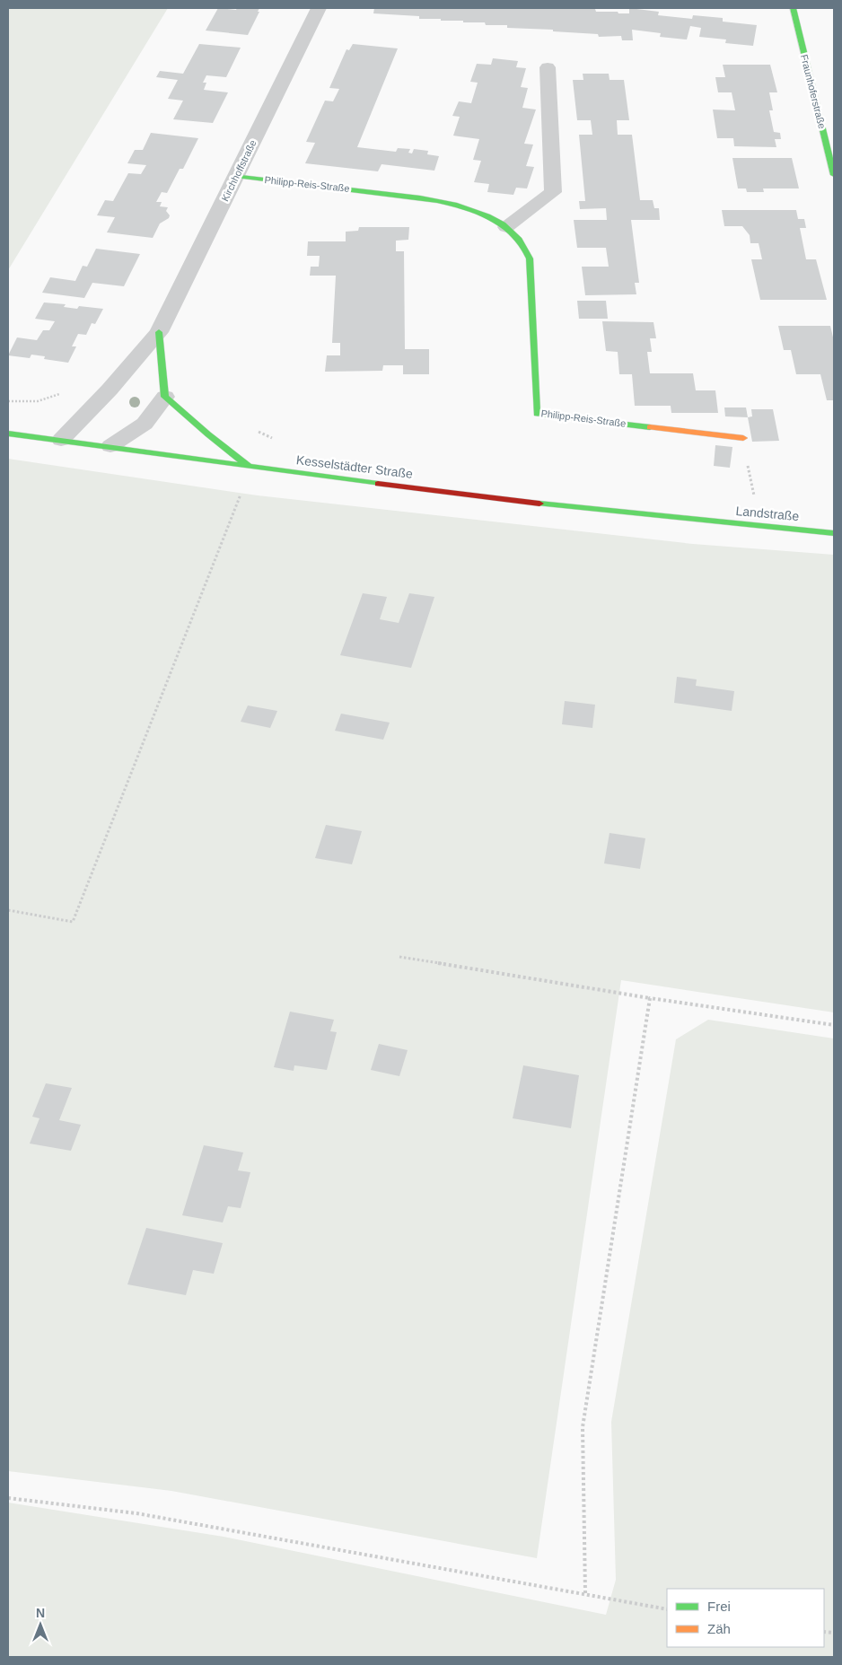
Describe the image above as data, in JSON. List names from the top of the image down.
{
  "streets": {
    "street": [
      "Fraunhoferstraße",
      "Kirchhoffstraße",
      "Philipp-Reis-Straße",
      "Kesselstädter Straße",
      "Landstraße"
    ]
  },
  "crossings": [
    ["Kirchhoffstraße", "Philipp-Reis-Straße"],
    ["Kirchhoffstraße", "Kesselstädter Straße"],
    ["Kesselstädter Straße", "Landstraße"]
  ],
  "legend": ["Frei", "Zäh"],
  "north": "top"
}
